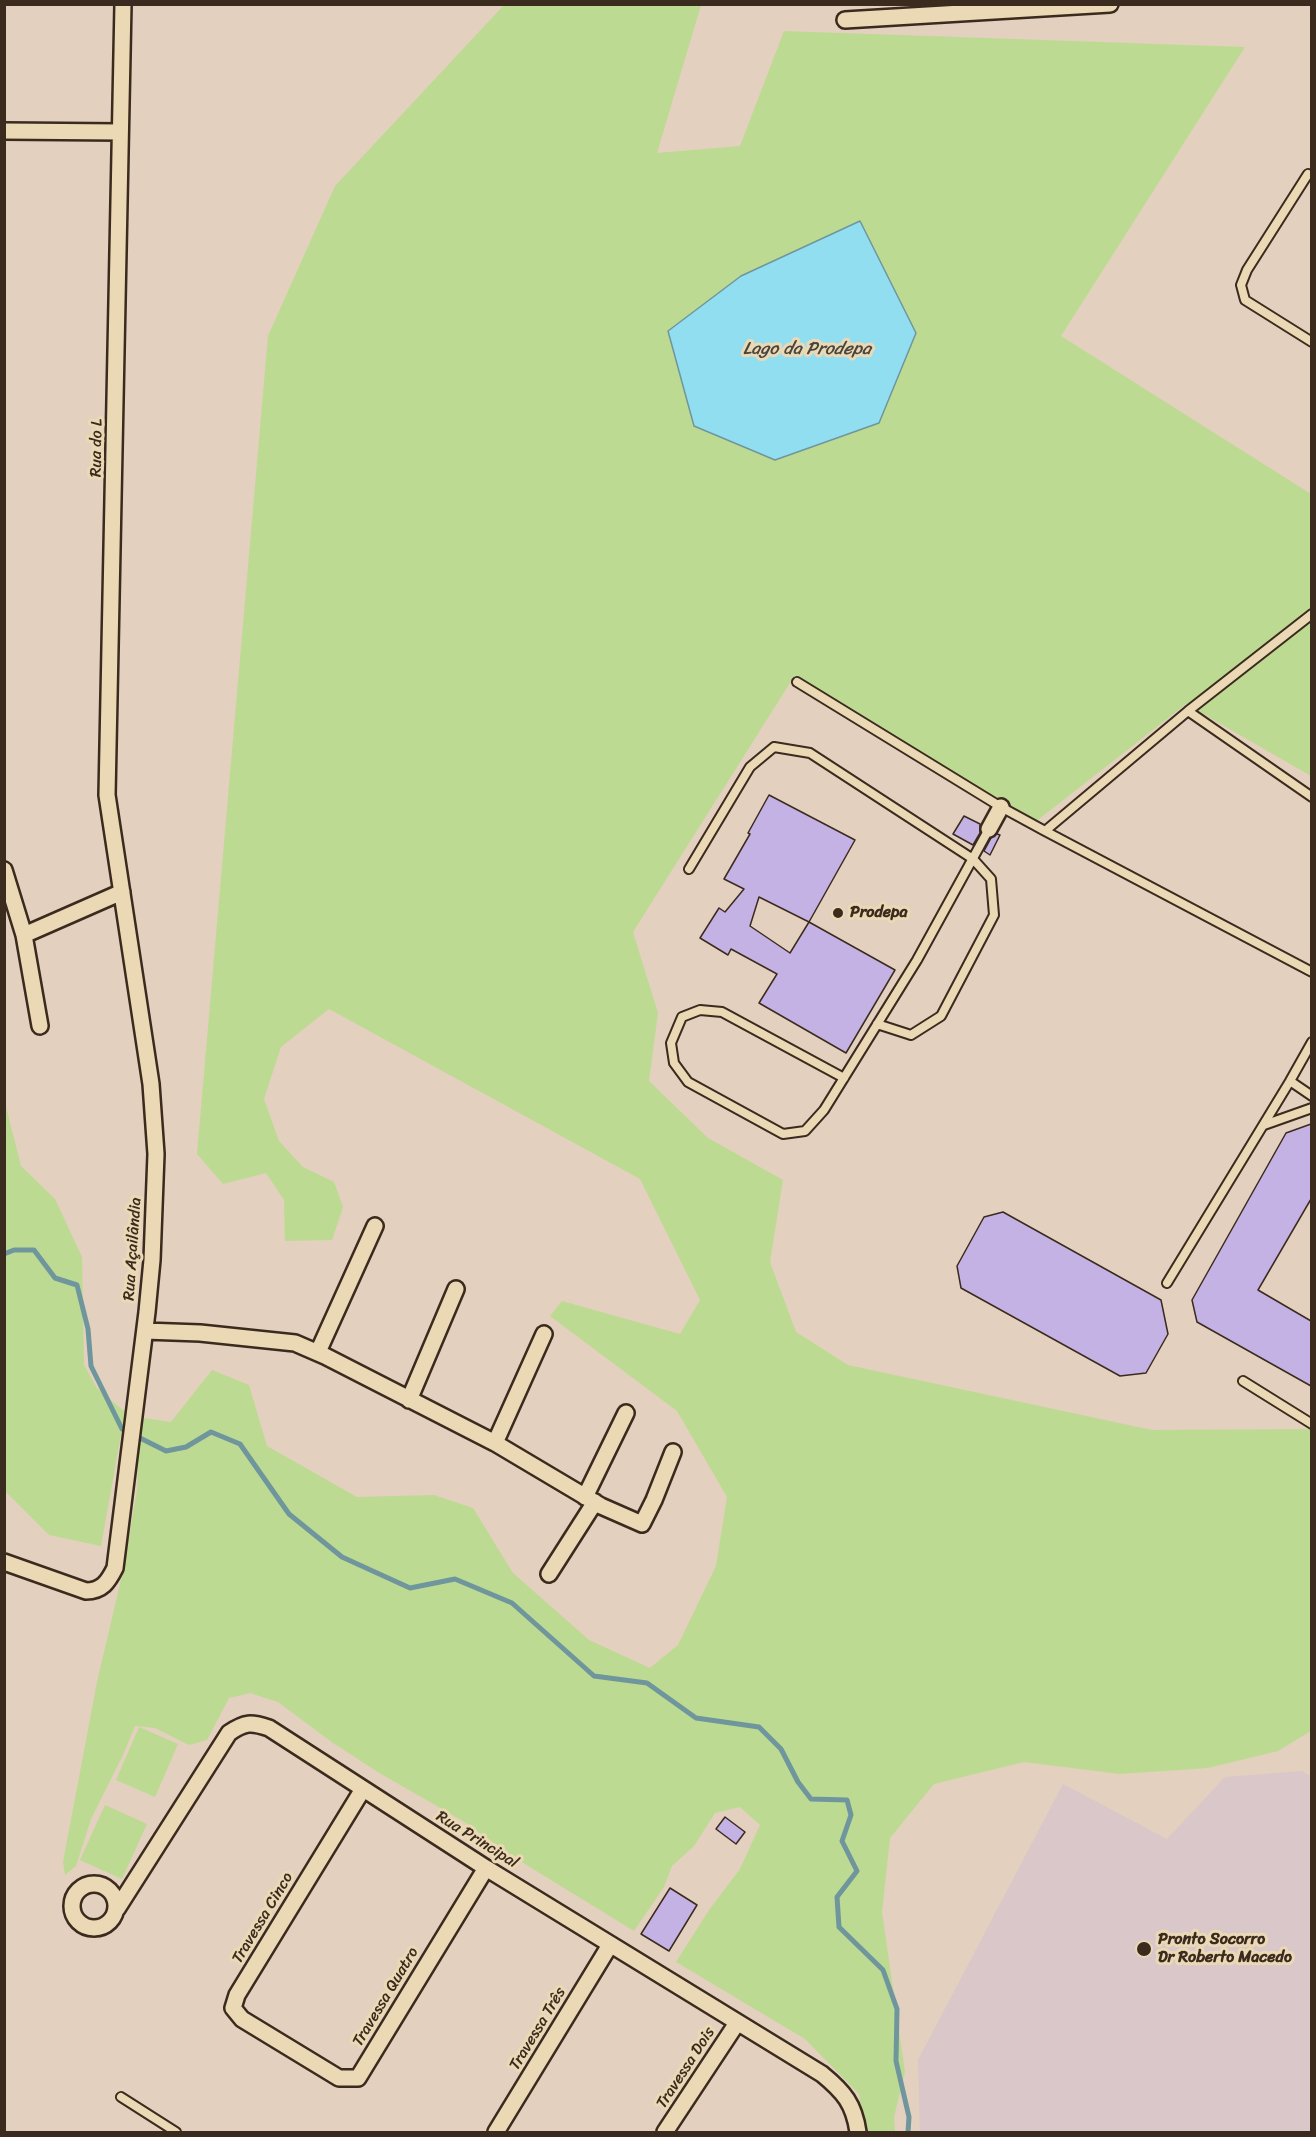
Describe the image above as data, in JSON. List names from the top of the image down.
{
  "streets": {
    "street": [
      "Rua do L",
      "Rua Açailândia",
      "Rua Principal",
      "Travessa Cinco",
      "Travessa Quatro",
      "Travessa Três",
      "Travessa Dois"
    ]
  },
  "crossings": [
    ["Rua do L", "Rua Açailândia"],
    ["Rua Principal", "Travessa Cinco"],
    ["Rua Principal", "Travessa Quatro"],
    ["Rua Principal", "Travessa Três"],
    ["Rua Principal", "Travessa Dois"],
    ["Travessa Cinco", "Travessa Quatro"]
  ],
  "water": ["Lago da Prodepa"],
  "places": ["Prodepa", "Pronto Socorro Dr Roberto Macedo"]
}
